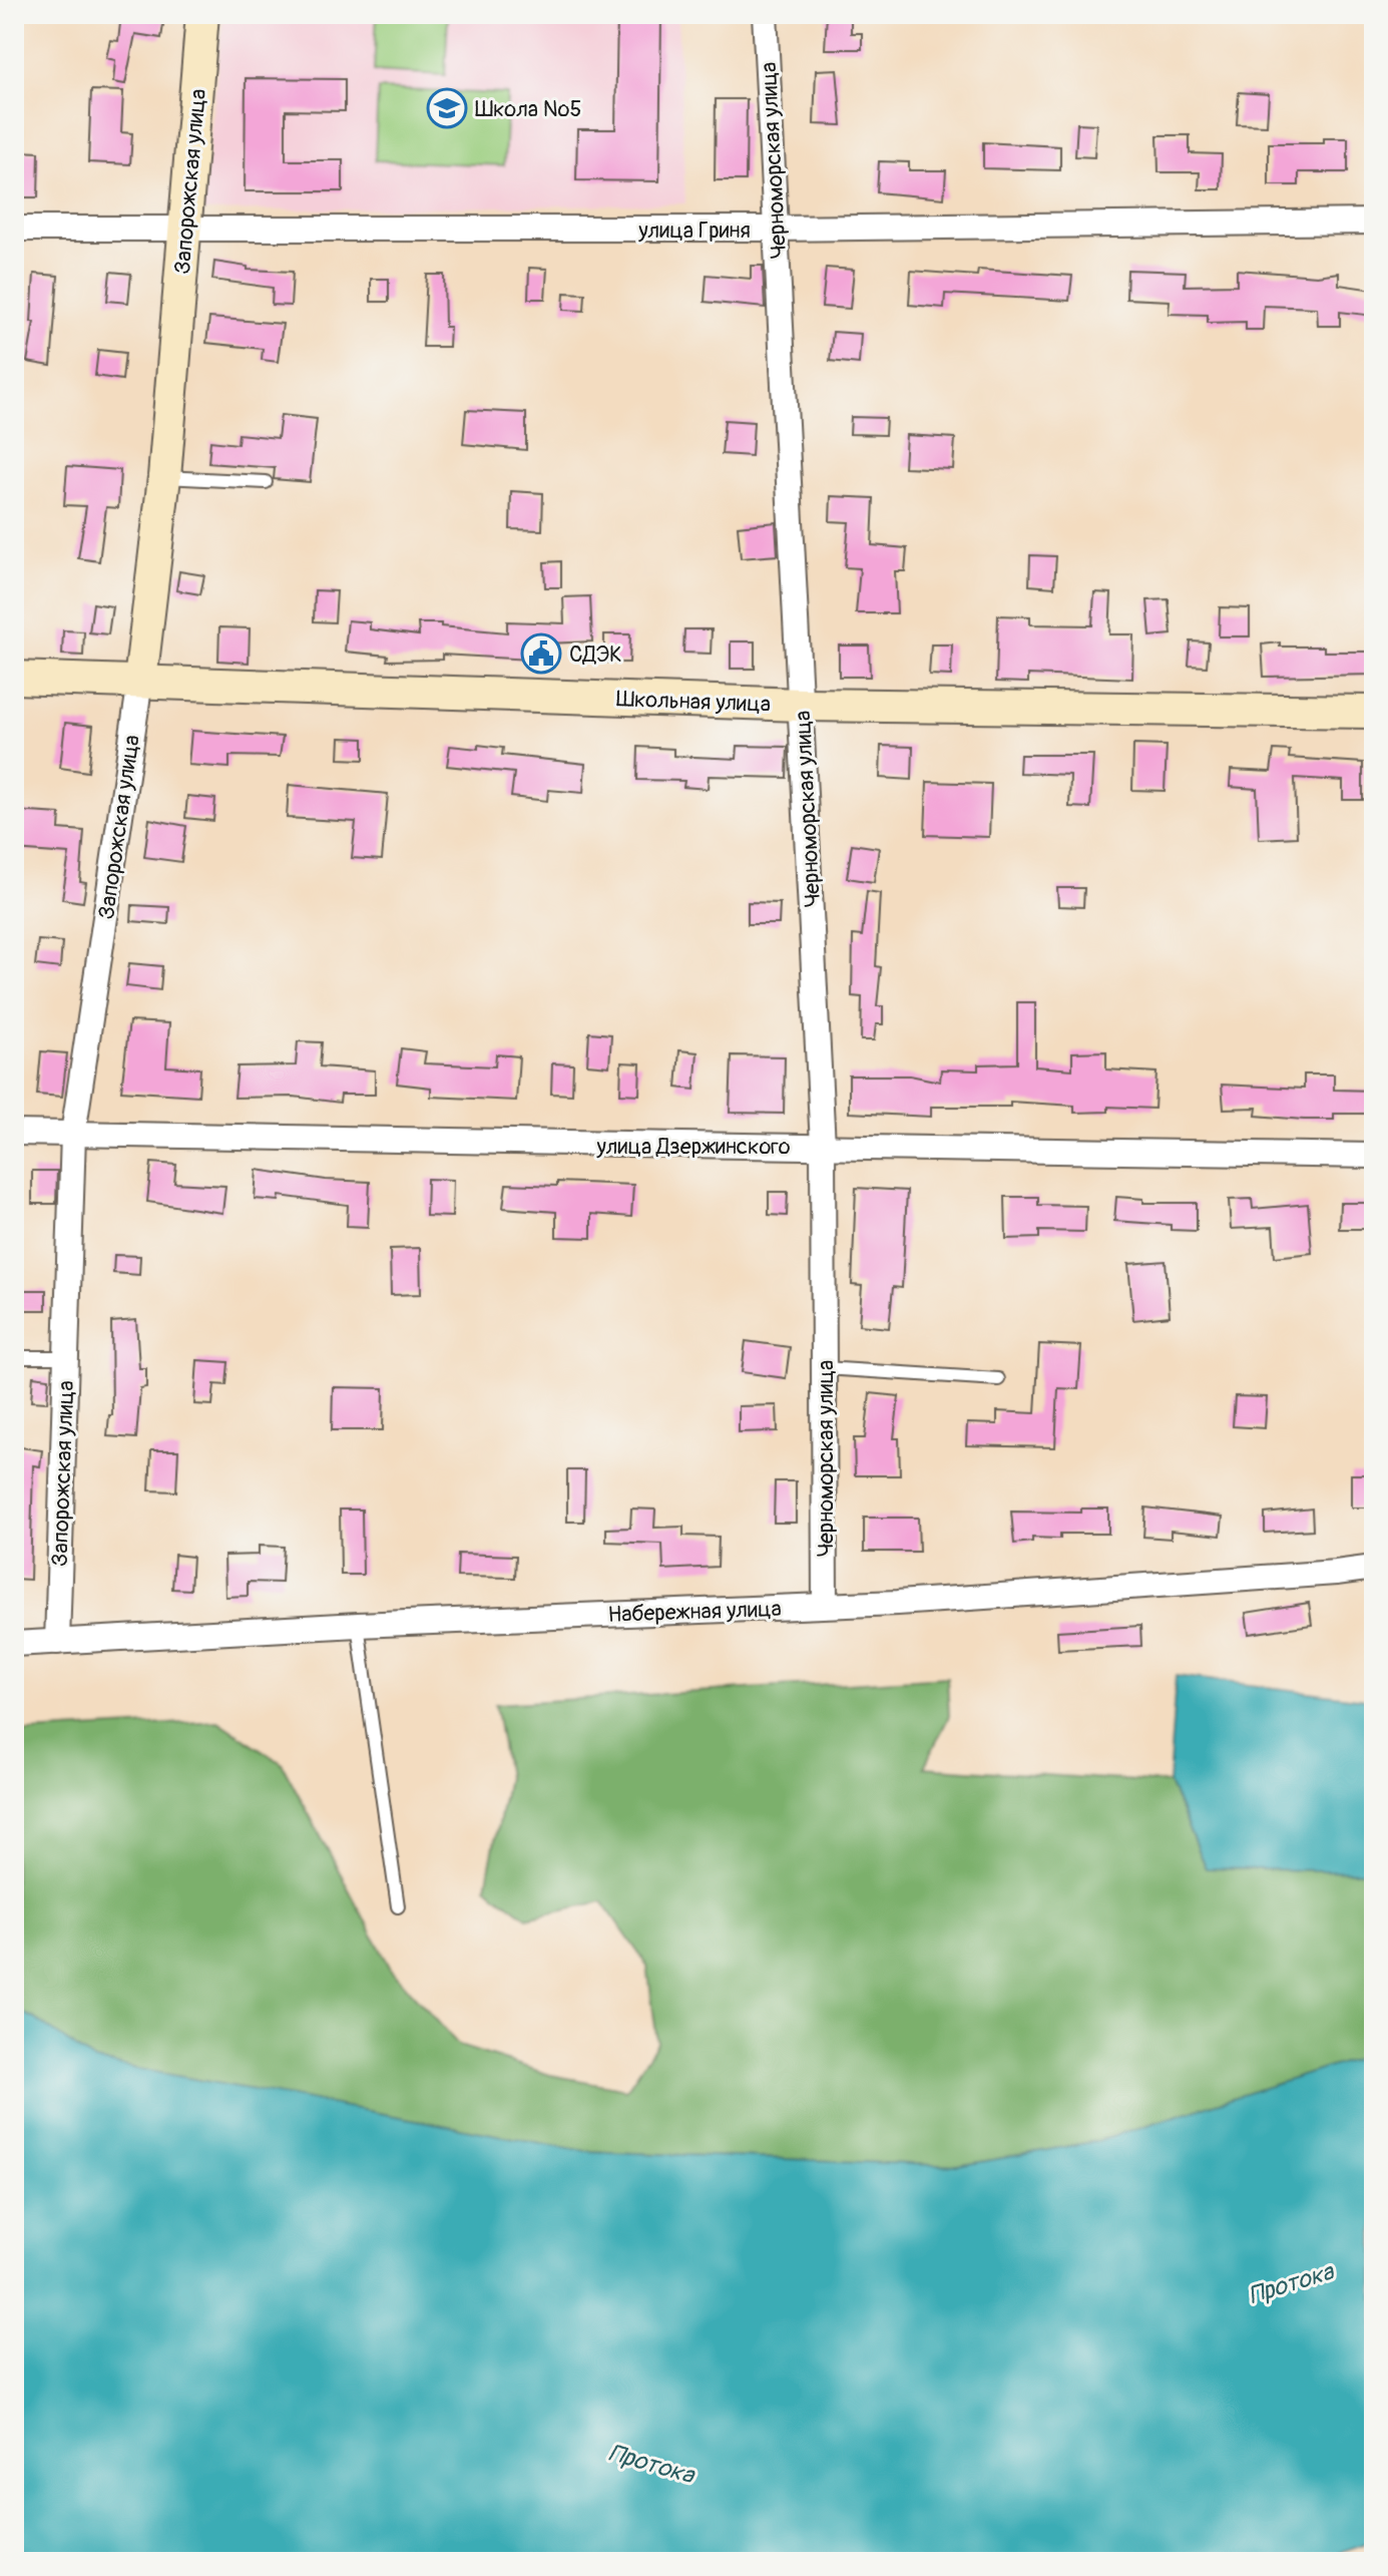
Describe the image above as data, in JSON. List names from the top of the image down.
{
  "streets": {
    "street": [
      "Черноморская улица",
      "Запорожская улица",
      "улица Гриня",
      "Школьная улица",
      "улица Дзержинского",
      "Набережная улица"
    ]
  },
  "crossings": [
    ["Черноморская улица", "улица Гриня"],
    ["Черноморская улица", "Школьная улица"],
    ["Черноморская улица", "улица Дзержинского"],
    ["Черноморская улица", "Набережная улица"],
    ["Запорожская улица", "улица Гриня"],
    ["Запорожская улица", "Школьная улица"],
    ["Запорожская улица", "улица Дзержинского"],
    ["Запорожская улица", "Набережная улица"]
  ],
  "water": ["Протока"],
  "places": {
    "school or university": ["Школа №5"],
    "public building": ["СДЭК"]
  }
}
